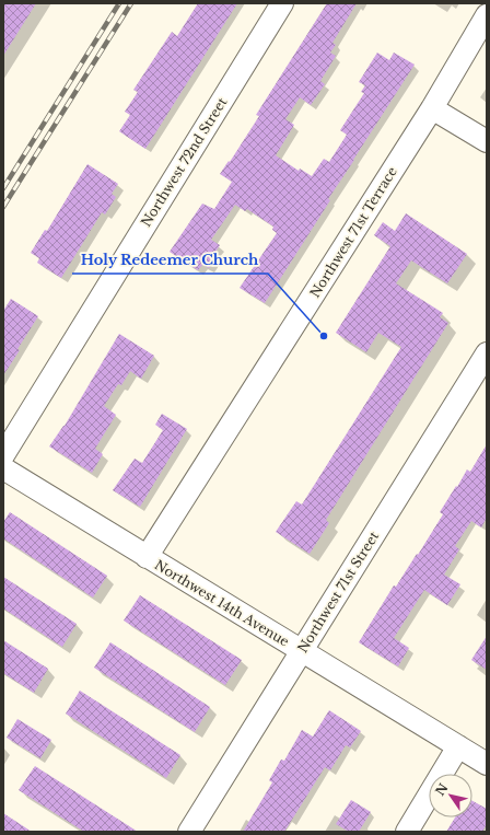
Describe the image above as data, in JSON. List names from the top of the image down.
{
  "streets": {
    "street": [
      "Northwest 72nd Street",
      "Northwest 71st Terrace",
      "Northwest 71st Street",
      "Northwest 14th Avenue"
    ]
  },
  "crossings": [
    ["Northwest 71st Terrace", "Northwest 14th Avenue"],
    ["Northwest 71st Street", "Northwest 14th Avenue"]
  ],
  "places": ["Holy Redeemer Church"],
  "north": "top left"
}
